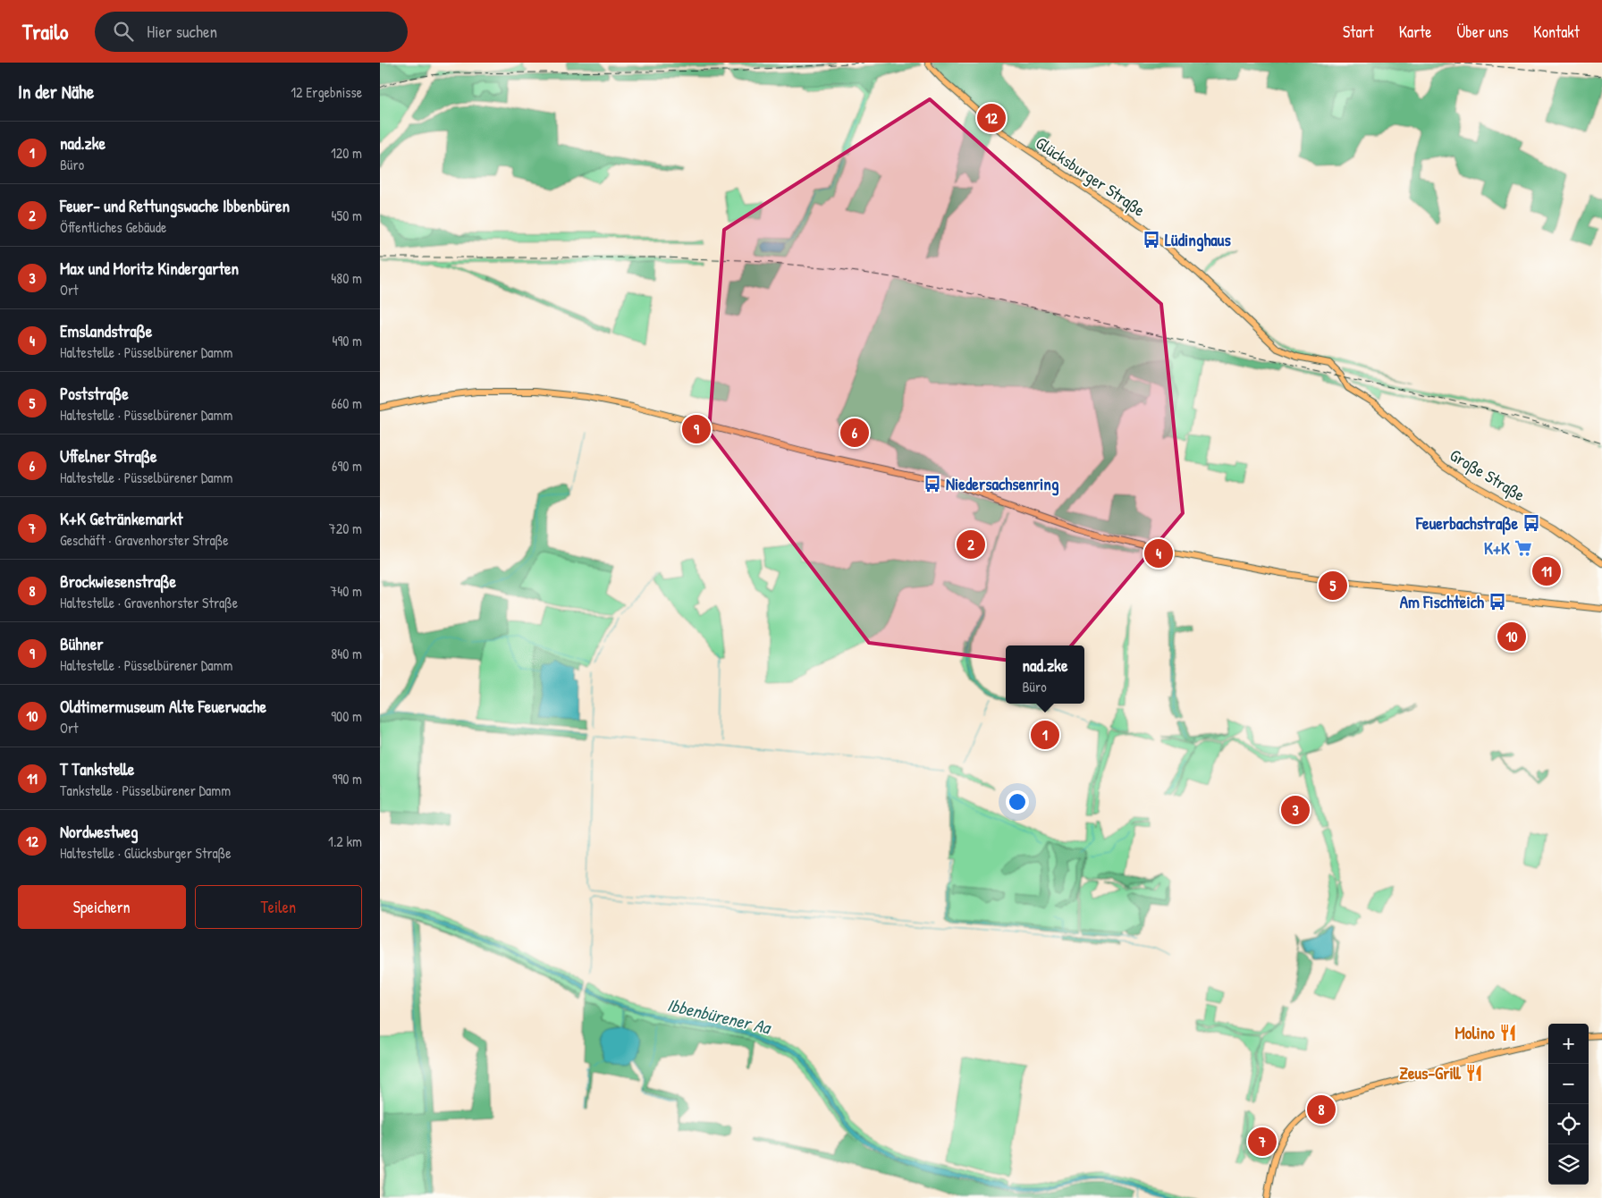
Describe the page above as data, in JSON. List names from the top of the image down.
{
  "streets": {
    "main road": ["Glücksburger Straße", "Große Straße"]
  },
  "crossings": [
    ["Glücksburger Straße", "Große Straße"]
  ],
  "water": ["Ibbenbürener Aa"],
  "places": {
    "bus stop": [
      "Lüdinghaus",
      "Niedersachsenring",
      "Feuerbachstraße",
      "Am Fischteich"
    ],
    "supermarket": ["K+K"],
    "restaurant": ["Molino", "Zeus-Grill"]
  },
  "page": {
    "header": "Trailo",
    "search": "Hier suchen",
    "nav": [
      "Start",
      "Karte",
      "Über uns",
      "Kontakt"
    ],
    "heading": ["In der Nähe", "12 Ergebnisse"],
    "pins": [
      "12",
      "9",
      "6",
      "2",
      "4",
      "11",
      "5",
      "10",
      "1",
      "3",
      "8",
      "7"
    ],
    "list": [
      {
        "mark": "1",
        "name": "nad.zke",
        "note": "Büro",
        "value": "120 m"
      },
      {
        "mark": "2",
        "name": "Feuer- und Rettungswache Ibbenbüren",
        "note": "Öffentliches Gebäude",
        "value": "450 m"
      },
      {
        "mark": "3",
        "name": "Max und Moritz Kindergarten",
        "note": "Ort",
        "value": "480 m"
      },
      {
        "mark": "4",
        "name": "Emslandstraße",
        "note": "Haltestelle · Püsselbürener Damm",
        "value": "490 m"
      },
      {
        "mark": "5",
        "name": "Poststraße",
        "note": "Haltestelle · Püsselbürener Damm",
        "value": "660 m"
      },
      {
        "mark": "6",
        "name": "Uffelner Straße",
        "note": "Haltestelle · Püsselbürener Damm",
        "value": "690 m"
      },
      {
        "mark": "7",
        "name": "K+K Getränkemarkt",
        "note": "Geschäft · Gravenhorster Straße",
        "value": "720 m"
      },
      {
        "mark": "8",
        "name": "Brockwiesenstraße",
        "note": "Haltestelle · Gravenhorster Straße",
        "value": "740 m"
      },
      {
        "mark": "9",
        "name": "Bühner",
        "note": "Haltestelle · Püsselbürener Damm",
        "value": "840 m"
      },
      {
        "mark": "10",
        "name": "Oldtimermuseum Alte Feuerwache",
        "note": "Ort",
        "value": "900 m"
      },
      {
        "mark": "11",
        "name": "T Tankstelle",
        "note": "Tankstelle · Püsselbürener Damm",
        "value": "990 m"
      },
      {
        "mark": "12",
        "name": "Nordwestweg",
        "note": "Haltestelle · Glücksburger Straße",
        "value": "1.2 km"
      }
    ],
    "popup": ["nad.zke", "Büro"],
    "buttons": ["Speichern", "Teilen"],
    "map_buttons": ["+", "−"]
  }
}
